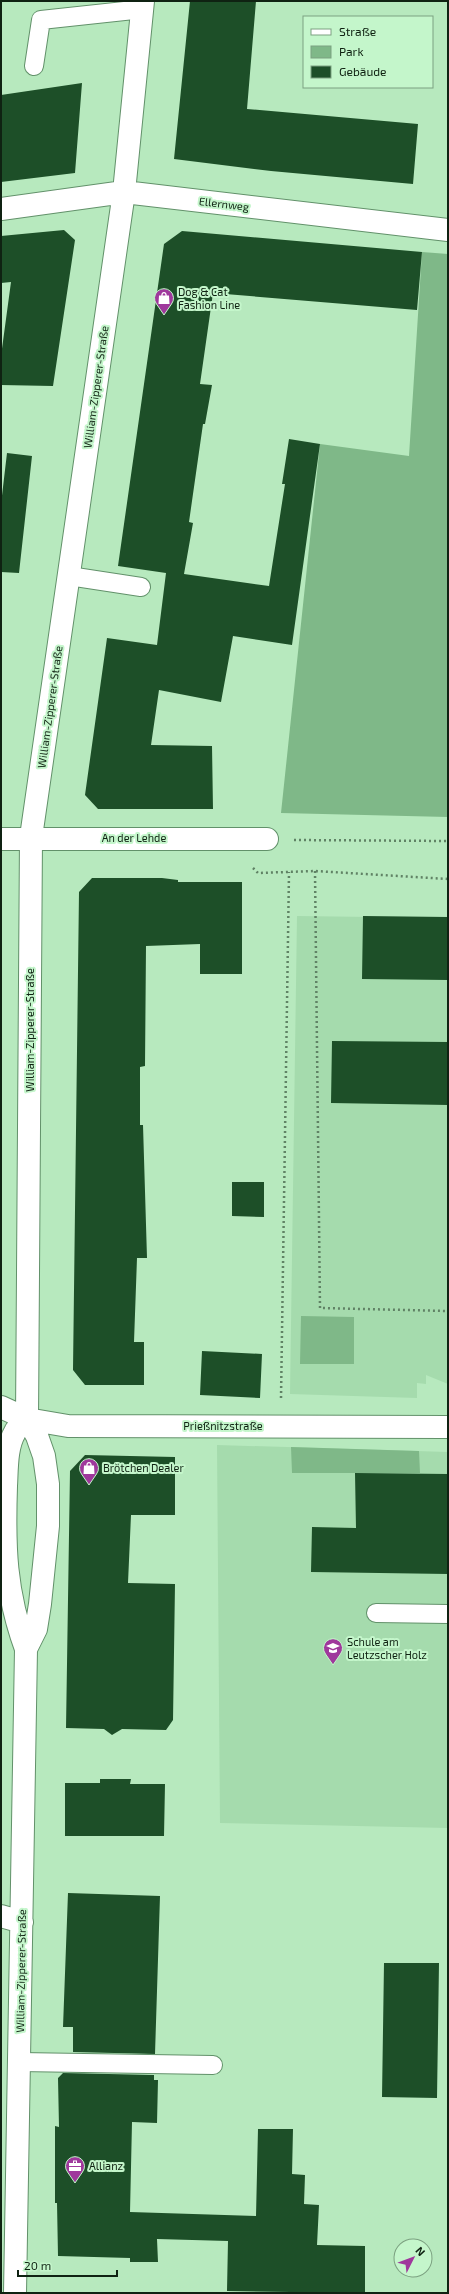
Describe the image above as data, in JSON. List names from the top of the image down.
{
  "streets": {
    "street": [
      "Ellernweg",
      "William-Zipperer-Straße",
      "An der Lehde",
      "Prießnitzstraße"
    ]
  },
  "crossings": [
    ["Ellernweg", "William-Zipperer-Straße"],
    ["William-Zipperer-Straße", "An der Lehde"],
    ["William-Zipperer-Straße", "Prießnitzstraße"]
  ],
  "places": {
    "shop": ["Dog & Cat Fashion Line", "Brötchen Dealer"],
    "school or university": ["Schule am Leutzscher Holz"],
    "office": ["Allianz"]
  },
  "legend": ["Straße", "Park", "Gebäude"],
  "scale_bar": "20 m",
  "north": "top right"
}
